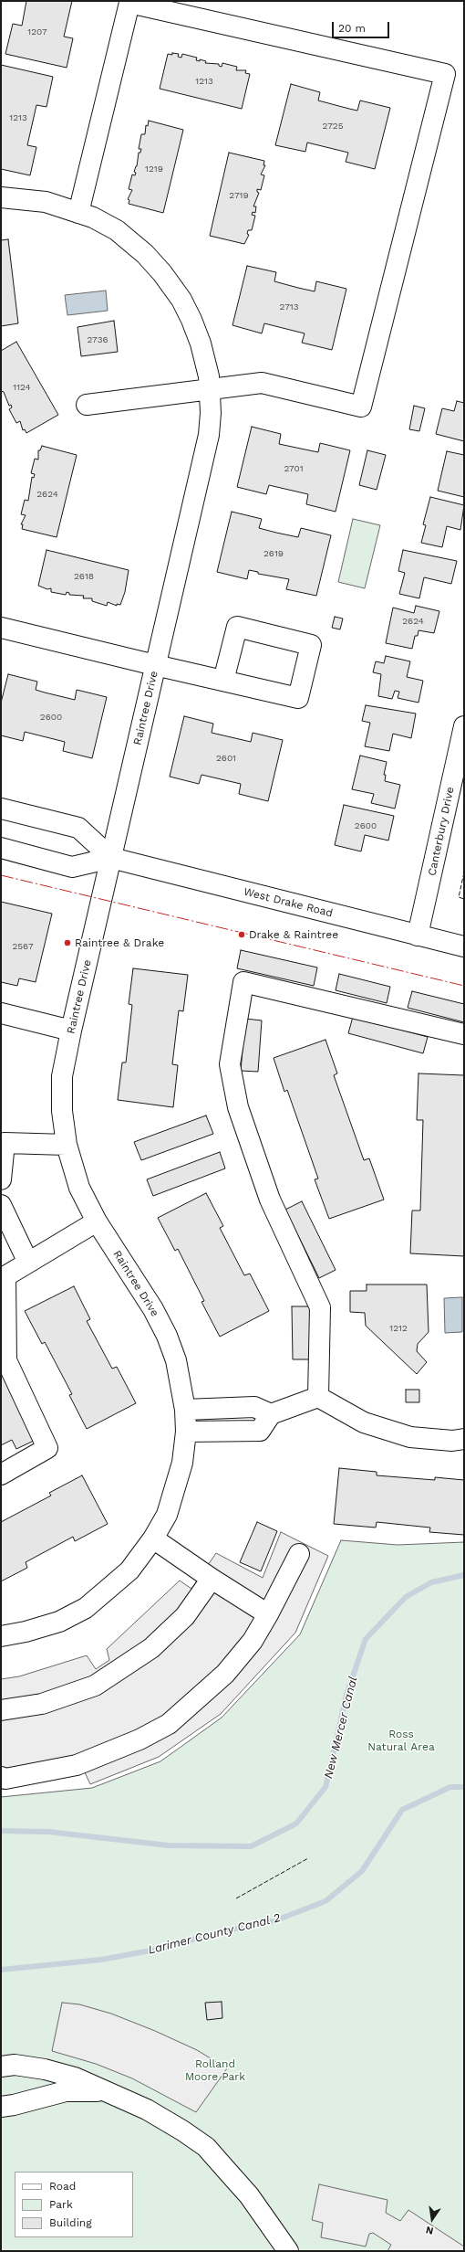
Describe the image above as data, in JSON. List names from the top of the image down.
{
  "streets": {
    "street": ["Raintree Drive", "Canterbury Drive", "West Drake Road"]
  },
  "crossings": [
    ["Raintree Drive", "West Drake Road"],
    ["Canterbury Drive", "West Drake Road"]
  ],
  "water": ["New Mercer Canal", "Larimer County Canal 2"],
  "parks": ["Ross Natural Area", "Rolland Moore Park"],
  "places": ["Drake & Raintree", "Raintree & Drake"],
  "house_numbers": [
    "1207",
    "1213",
    "1213",
    "2725",
    "1219",
    "2719",
    "2713",
    "2736",
    "1124",
    "2701",
    "2624",
    "2619",
    "2618",
    "2624",
    "2600",
    "2601",
    "2600",
    "2567",
    "1212"
  ],
  "legend": ["Road", "Park", "Building"],
  "scale_bar": "20 m",
  "north": "bottom"
}
